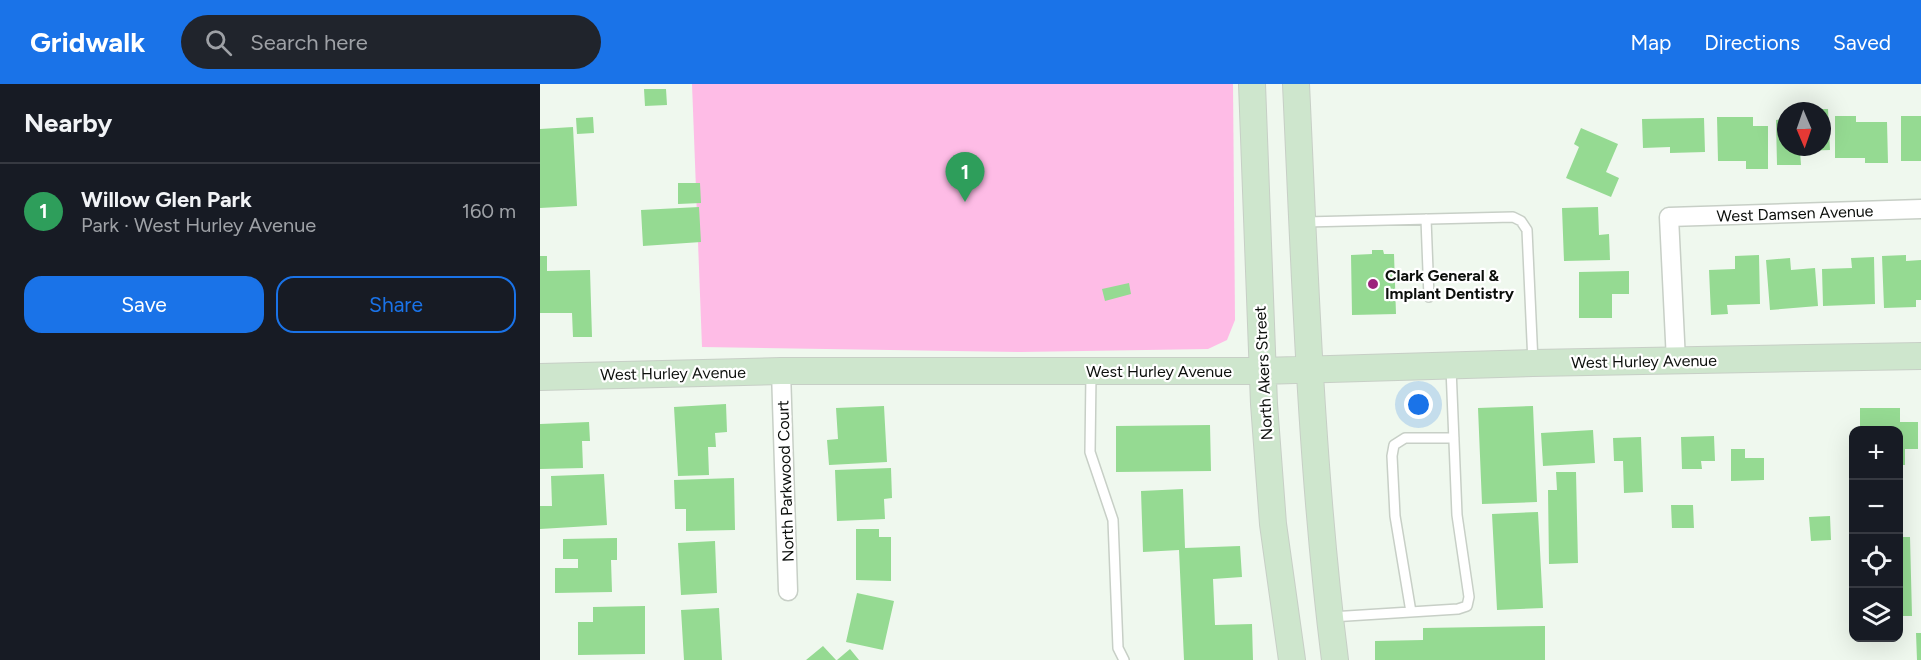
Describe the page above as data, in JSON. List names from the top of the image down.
{
  "streets": {
    "street": [
      "West Damsen Avenue",
      "West Hurley Avenue",
      "North Akers Street",
      "North Parkwood Court"
    ]
  },
  "crossings": [
    ["West Damsen Avenue", "West Hurley Avenue"],
    ["West Hurley Avenue", "North Akers Street"],
    ["West Hurley Avenue", "North Parkwood Court"]
  ],
  "places": ["Clark General & Implant Dentistry"],
  "north": "bottom",
  "page": {
    "header": "Gridwalk",
    "search": "Search here",
    "nav": ["Map", "Directions", "Saved"],
    "heading": "Nearby",
    "pins": "1",
    "list": [
      {
        "mark": "1",
        "name": "Willow Glen Park",
        "note": "Park · West Hurley Avenue",
        "value": "160 m"
      }
    ],
    "buttons": ["Save", "Share"],
    "map_buttons": ["+", "−"]
  }
}
